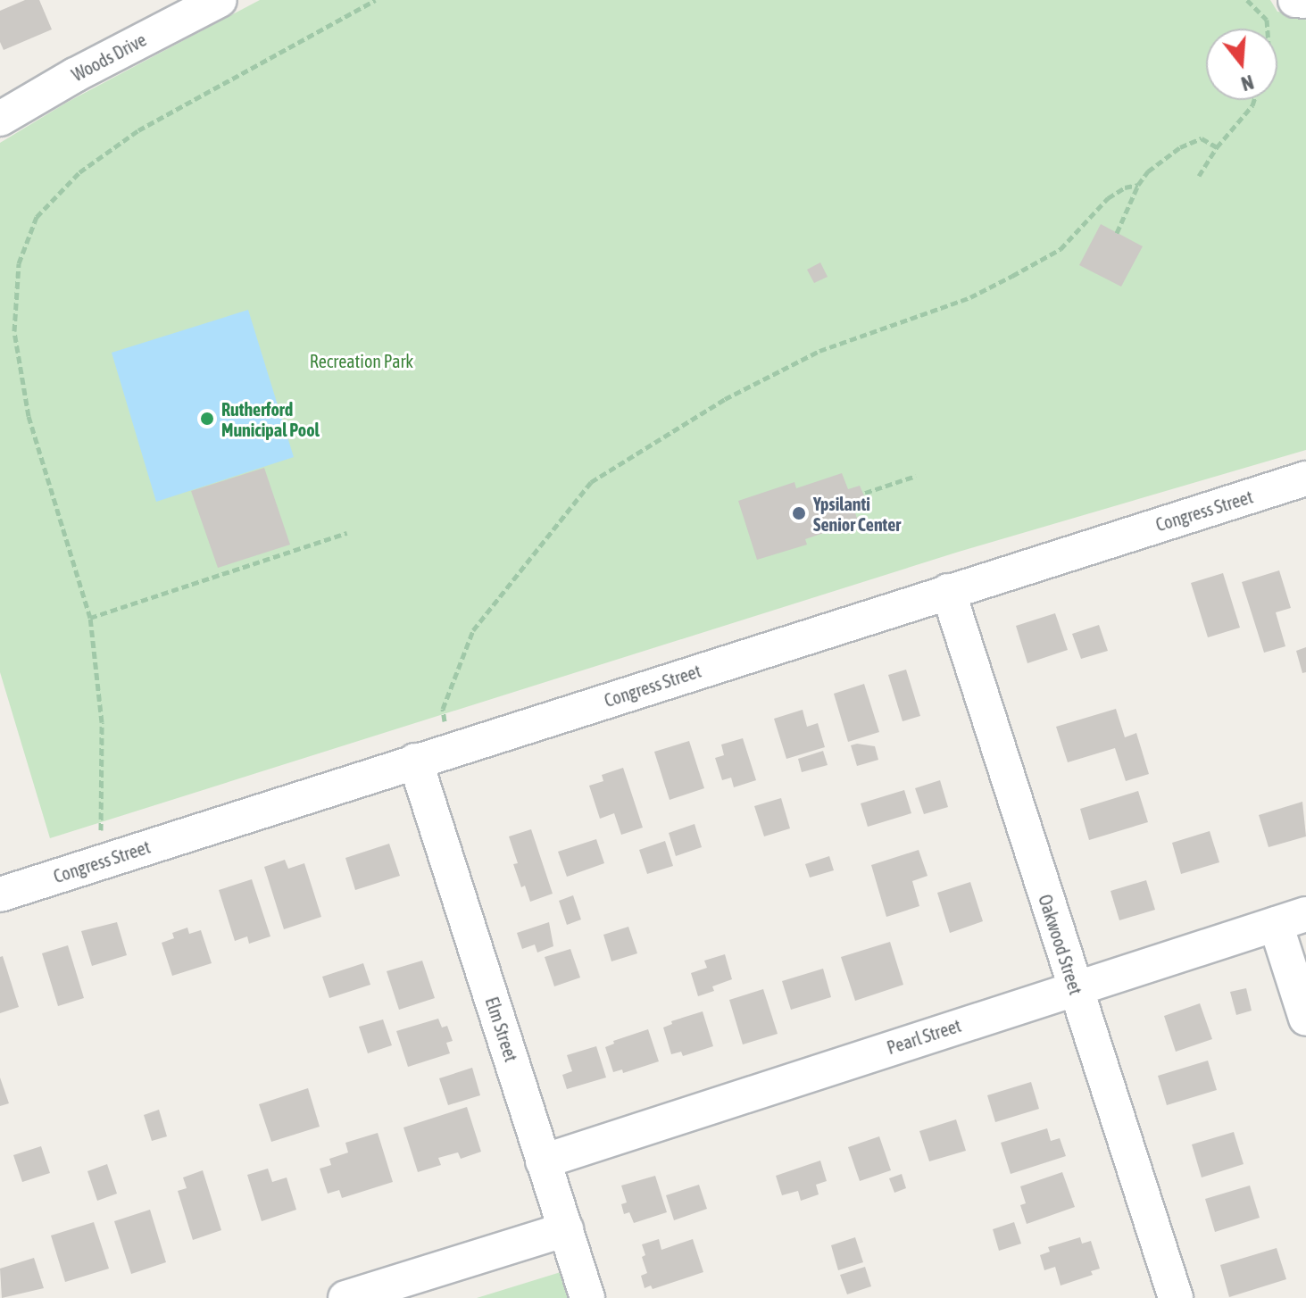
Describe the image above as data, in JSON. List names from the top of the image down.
{
  "streets": {
    "street": [
      "Woods Drive",
      "Congress Street",
      "Oakwood Street",
      "Elm Street",
      "Pearl Street"
    ]
  },
  "crossings": [
    ["Congress Street", "Oakwood Street"],
    ["Congress Street", "Elm Street"],
    ["Oakwood Street", "Pearl Street"],
    ["Elm Street", "Pearl Street"]
  ],
  "parks": ["Recreation Park"],
  "places": ["Rutherford Municipal Pool", "Ypsilanti Senior Center"],
  "north": "bottom"
}
